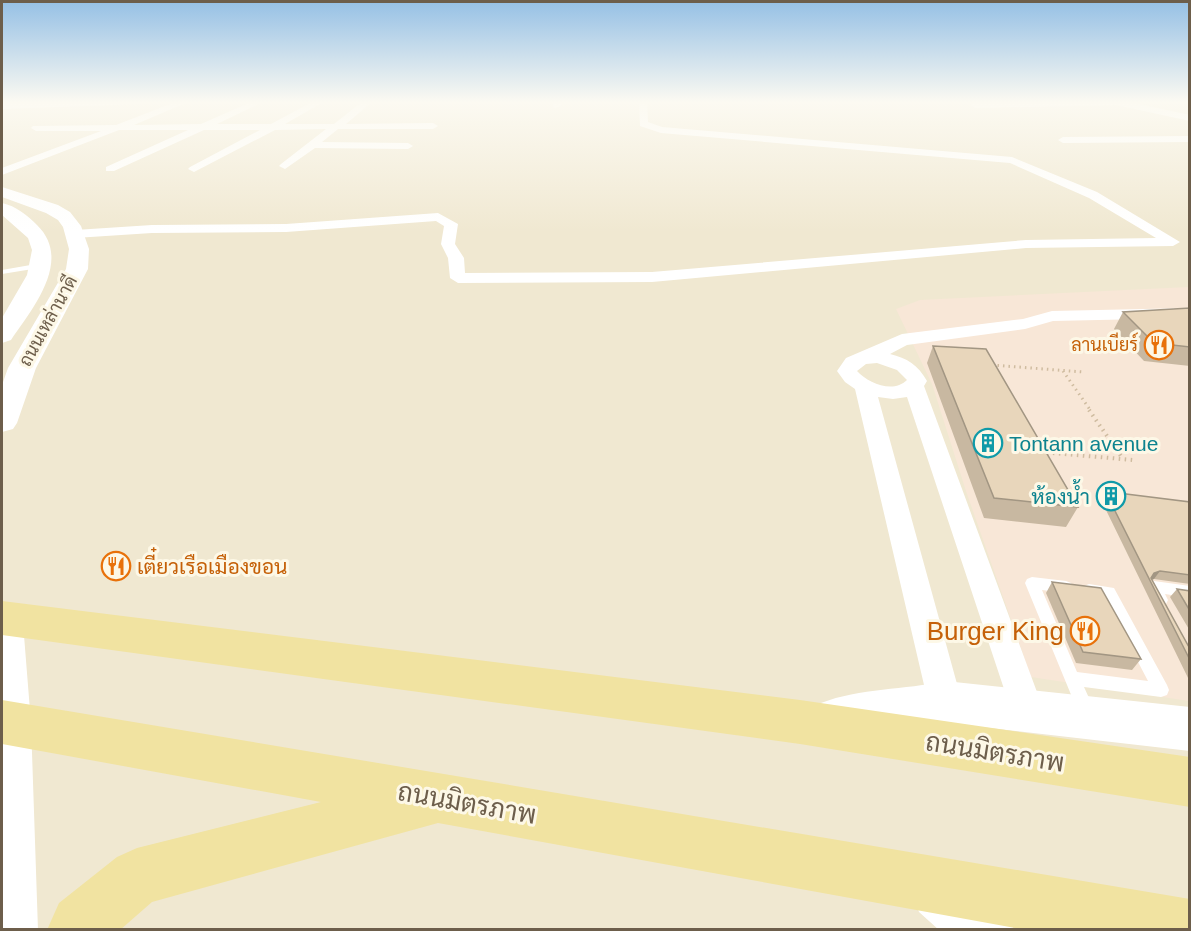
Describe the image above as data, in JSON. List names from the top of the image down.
{
  "streets": {
    "main road": ["ถนนเหล่านาดี", "ถนนมิตรภาพ"]
  },
  "places": {
    "restaurant": ["ลานเบียร์", "เตี๋ยวเรือเมืองขอน", "Burger King"],
    "building": ["Tontann avenue", "ห้องน้ำ"]
  }
}
